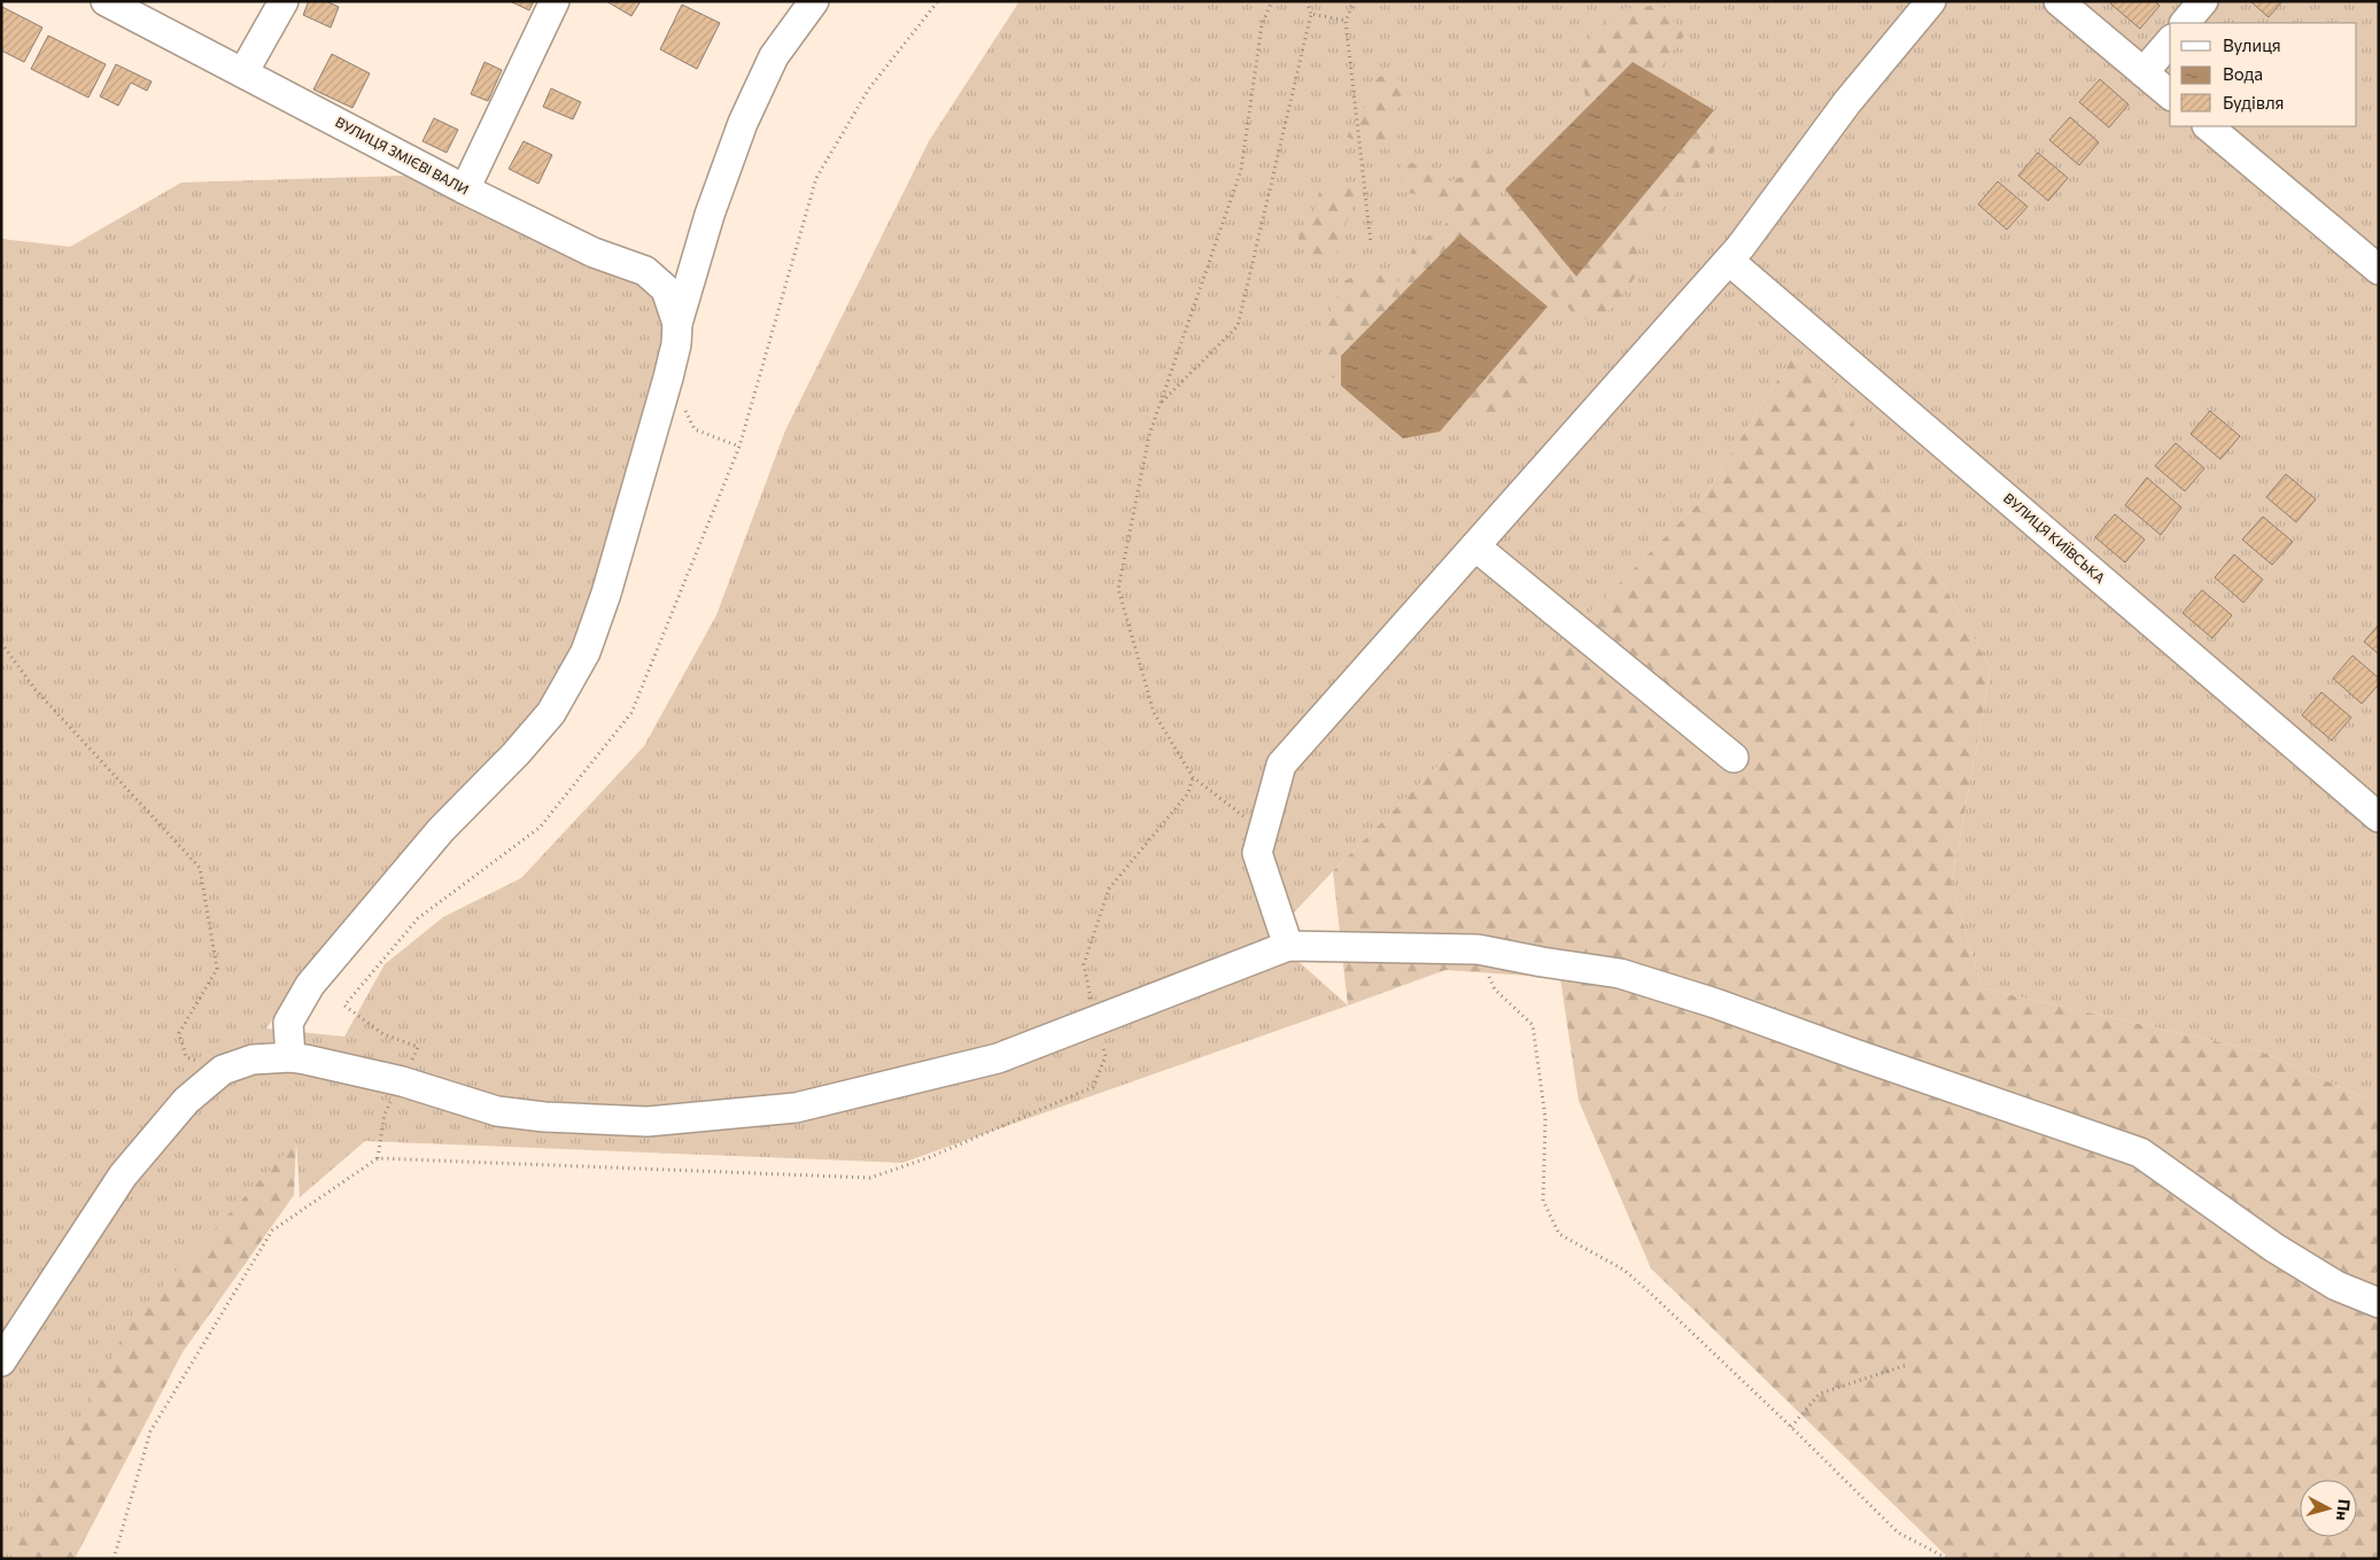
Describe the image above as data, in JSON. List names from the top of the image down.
{
  "streets": {
    "street": ["ВУЛИЦЯ ЗМІЄВІ ВАЛИ", "ВУЛИЦЯ КИЇВСЬКА"]
  },
  "legend": ["Вулиця", "Вода", "Будівля"],
  "north": "right"
}
